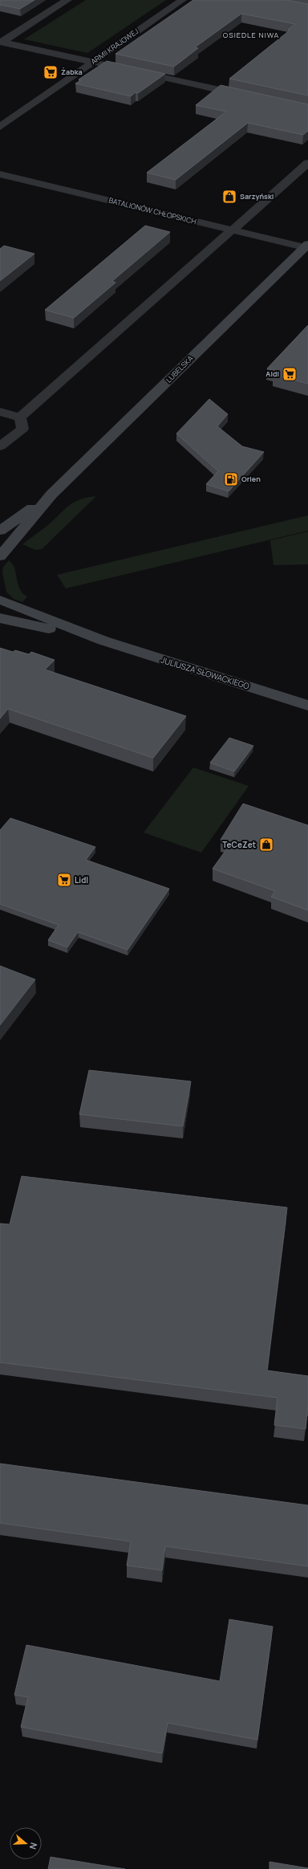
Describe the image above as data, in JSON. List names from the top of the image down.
{
  "streets": {
    "main road": ["LUBELSKA", "JULIUSZA SŁOWACKIEGO"],
    "street": ["ARMII KRAJOWEJ", "BATALIONÓW CHŁOPSKICH"]
  },
  "crossings": [
    ["BATALIONÓW CHŁOPSKICH", "LUBELSKA"]
  ],
  "districts": ["OSIEDLE NIWA"],
  "places": {
    "supermarket": ["Żabka", "Aldi", "Lidl"],
    "shop": ["Sarzyński", "TeCeZet"],
    "fuel station": ["Orlen"]
  },
  "north": "right"
}
